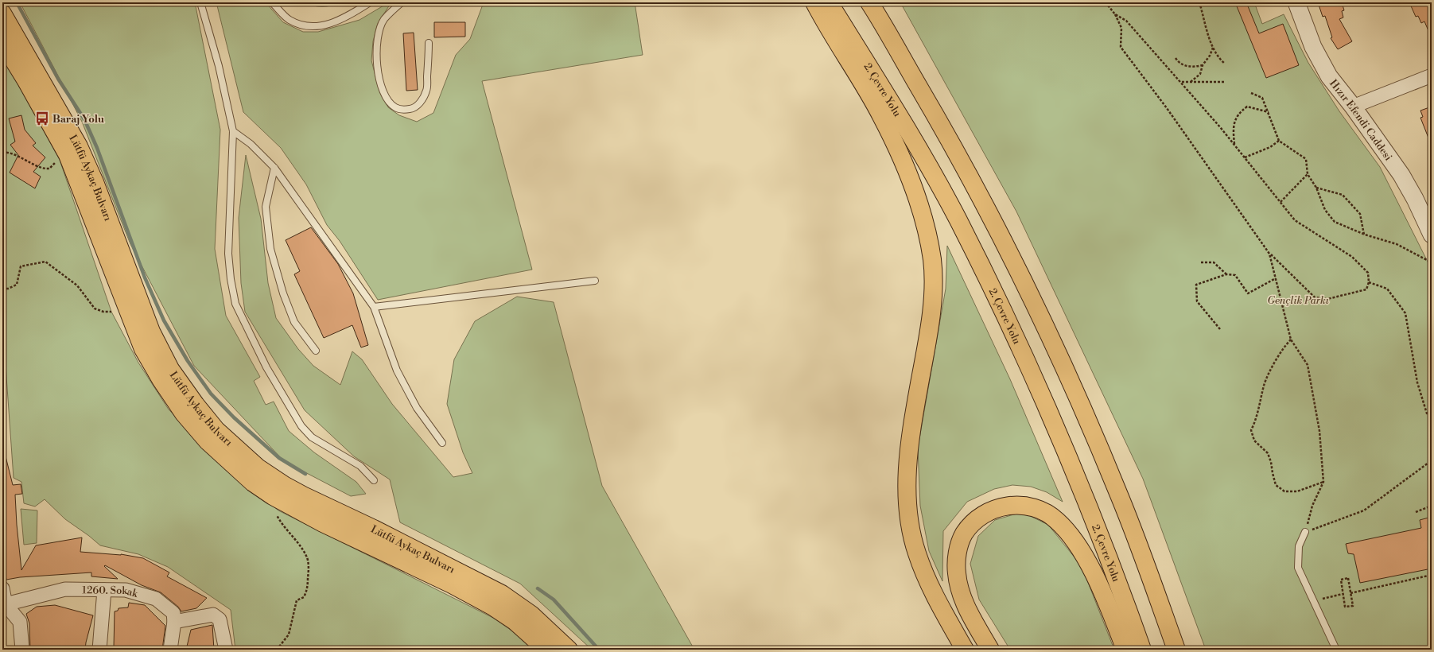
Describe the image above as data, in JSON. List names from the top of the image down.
{
  "streets": {
    "main road": ["2. Çevre Yolu", "Lütfü Aykaç Bulvarı"],
    "street": ["Hızır Efendi Caddesi", "1260. Sokak"]
  },
  "parks": ["Gençlik Parkı"],
  "places": {
    "bus stop": ["Baraj Yolu"]
  }
}
